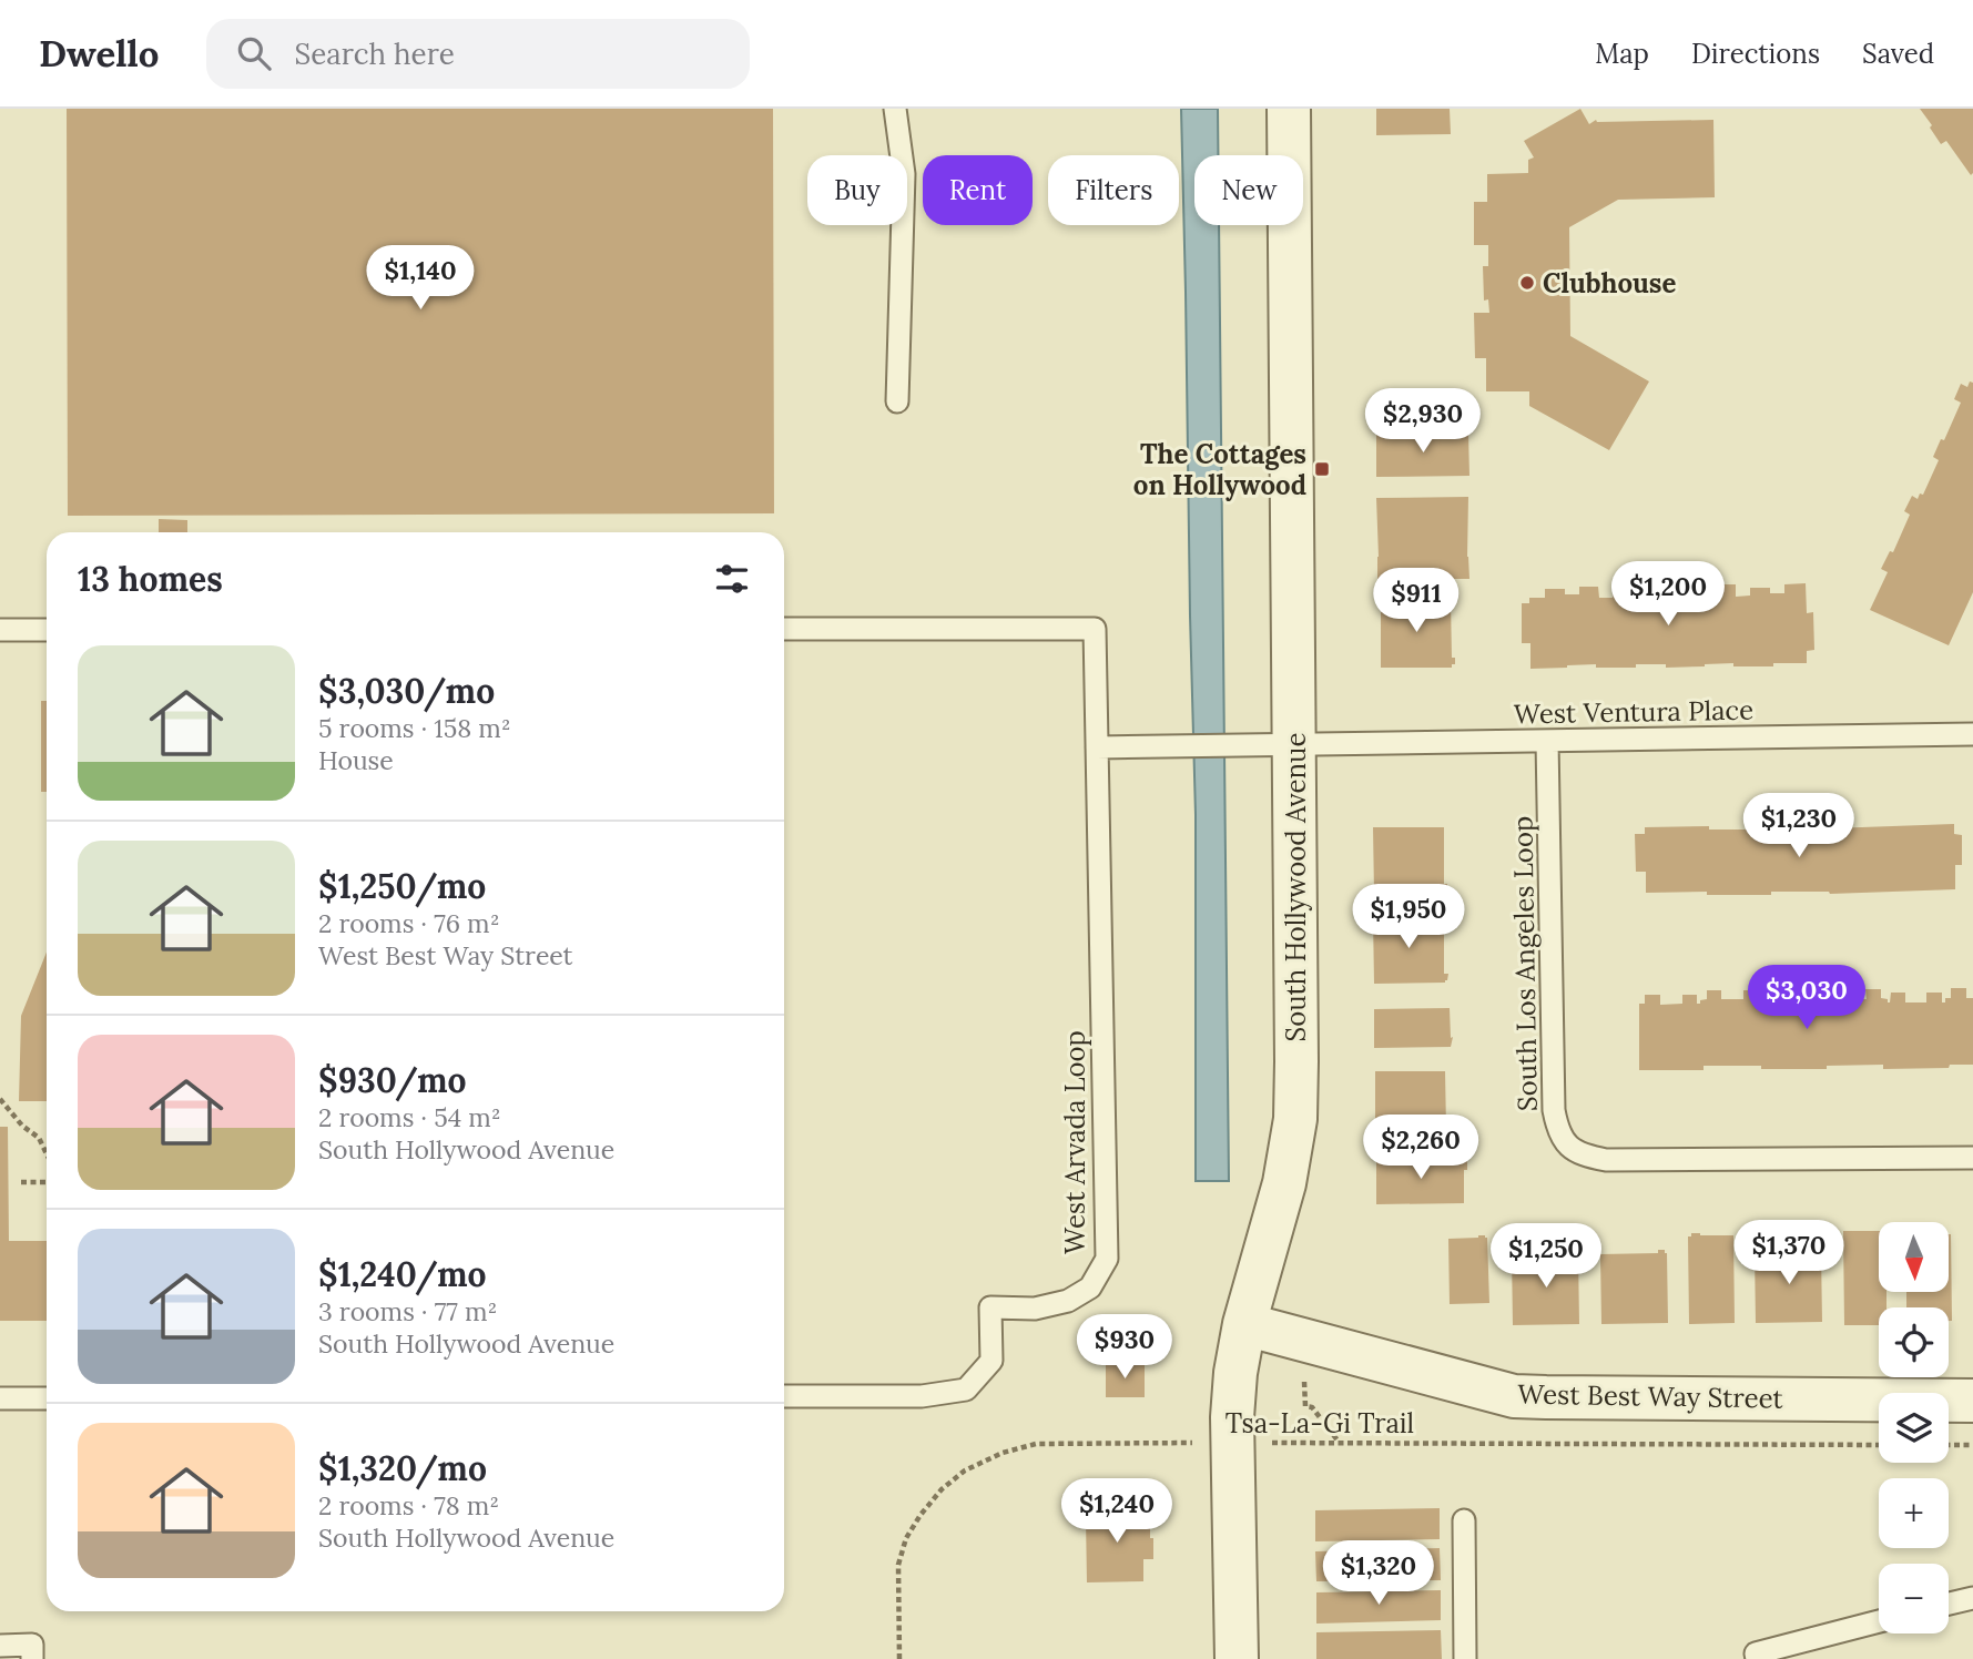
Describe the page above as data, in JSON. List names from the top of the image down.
{
  "streets": {
    "street": ["South Hollywood Avenue", "West Best Way Street"],
    "lane": ["West Ventura Place", "South Los Angeles Loop", "West Arvada Loop"],
    "path": ["Tsa-La-Gi Trail"]
  },
  "crossings": [
    ["West Ventura Place", "South Hollywood Avenue"],
    ["West Ventura Place", "South Los Angeles Loop"],
    ["South Hollywood Avenue", "West Best Way Street"],
    ["South Hollywood Avenue", "Tsa-La-Gi Trail"]
  ],
  "places": {
    "other": ["Clubhouse"],
    "transit": ["The Cottages on Hollywood"]
  },
  "north": "bottom",
  "page": {
    "header": "Dwello",
    "search": "Search here",
    "nav": ["Map", "Directions", "Saved"],
    "chip": [
      "Buy",
      "Rent",
      "Filters",
      "New"
    ],
    "price": [
      "$1,140",
      "$2,930",
      "$1,200",
      "$911",
      "$1,230",
      "$1,950",
      "$3,030",
      "$2,260",
      "$1,370",
      "$1,250",
      "$930",
      "$1,240",
      "$1,320"
    ],
    "heading": "13 homes",
    "list": [
      {
        "name": "$3,030/mo",
        "note": "5 rooms · 158 m² · House"
      },
      {
        "name": "$1,250/mo",
        "note": "2 rooms · 76 m² · West Best Way Street"
      },
      {
        "name": "$930/mo",
        "note": "2 rooms · 54 m² · South Hollywood Avenue"
      },
      {
        "name": "$1,240/mo",
        "note": "3 rooms · 77 m² · South Hollywood Avenue"
      },
      {
        "name": "$1,320/mo",
        "note": "2 rooms · 78 m² · South Hollywood Avenue"
      }
    ],
    "map_buttons": ["+", "−"]
  }
}
